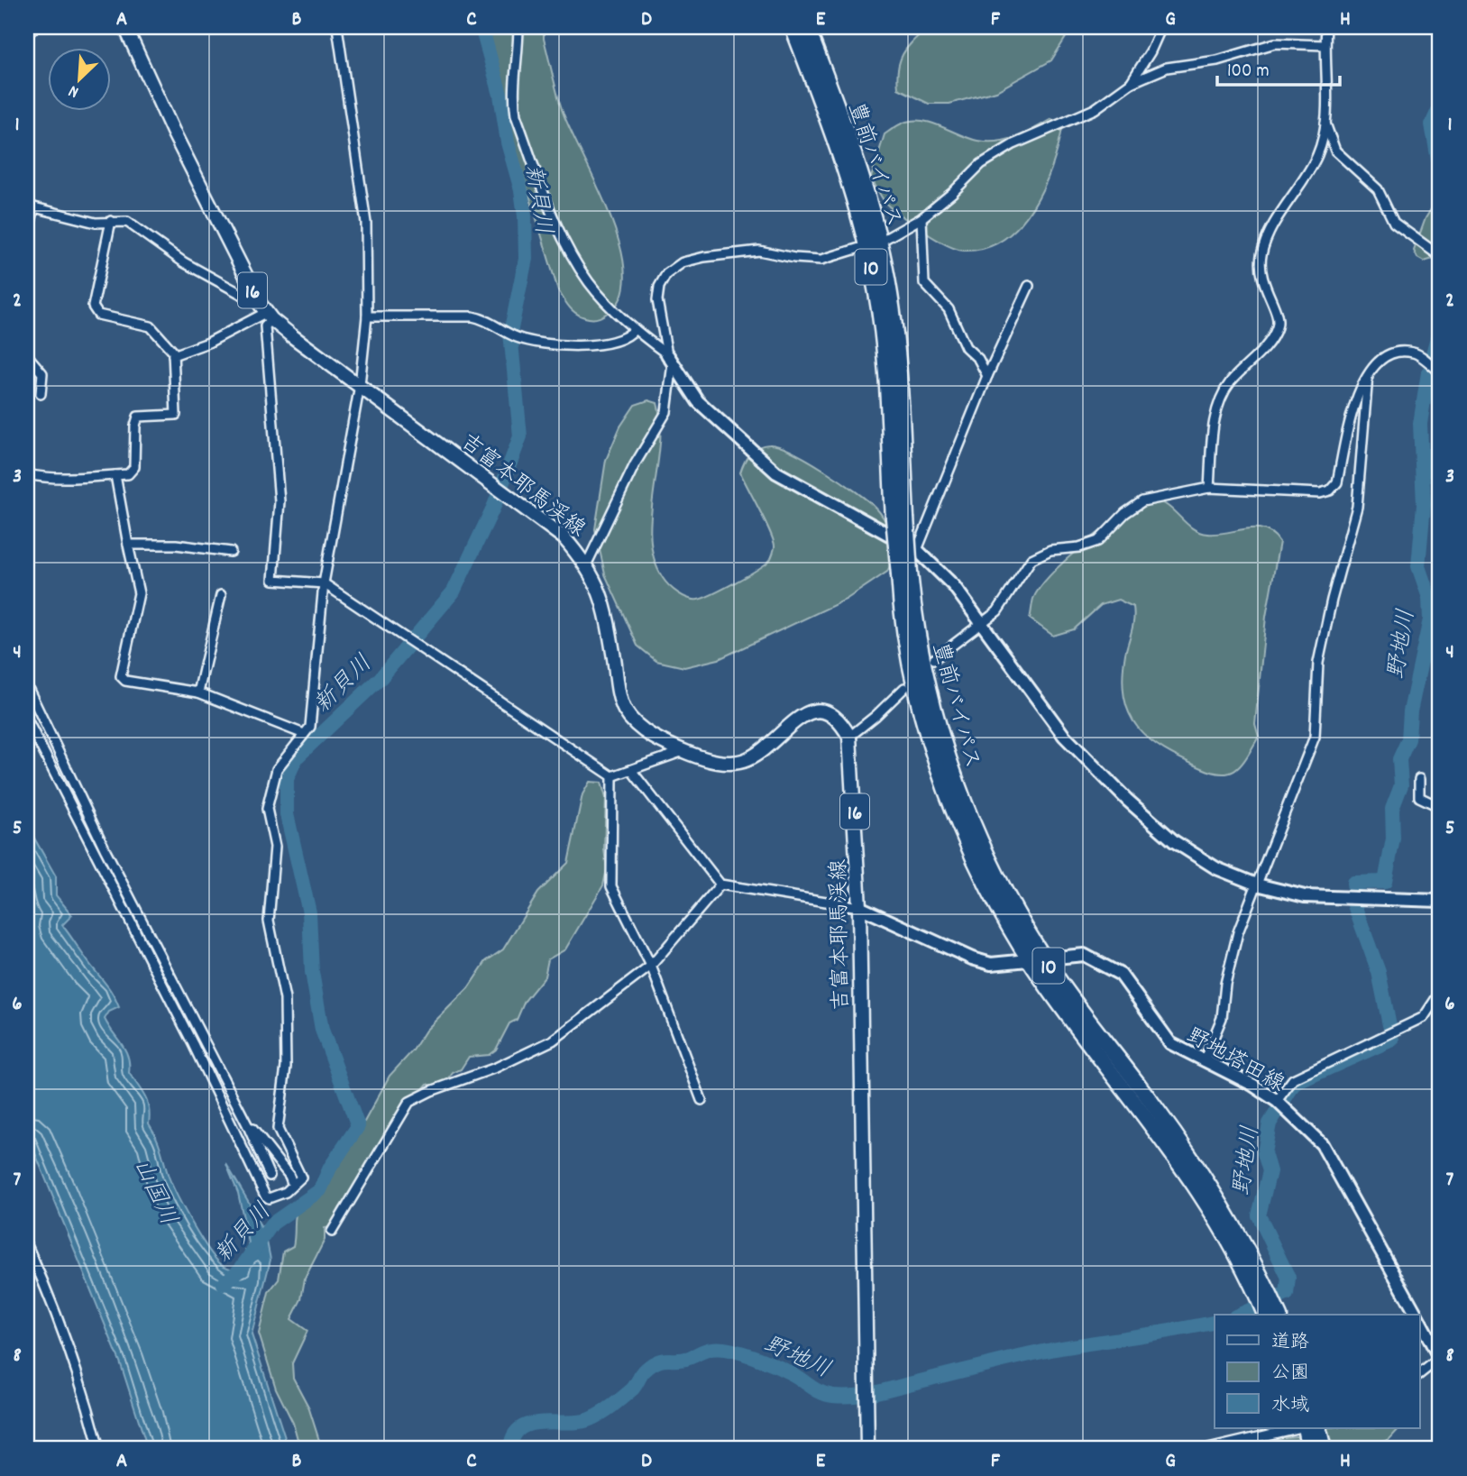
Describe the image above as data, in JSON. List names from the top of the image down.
{
  "streets": {
    "highway": ["豊前バイパス", "10"],
    "main road": ["16", "吉富本耶馬渓線"],
    "street": ["野地塔田線"]
  },
  "crossings": [
    ["豊前バイパス", "野地塔田線"],
    ["吉富本耶馬渓線", "野地塔田線"]
  ],
  "water": ["新貝川", "野地川", "山国川"],
  "legend": ["道路", "公園", "水域"],
  "scale_bar": "100 m",
  "north": "bottom left",
  "grid": {
    "columns": [
      "A",
      "B",
      "C",
      "D",
      "E",
      "F",
      "G",
      "H"
    ],
    "rows": [
      "1",
      "2",
      "3",
      "4",
      "5",
      "6",
      "7",
      "8"
    ]
  }
}
